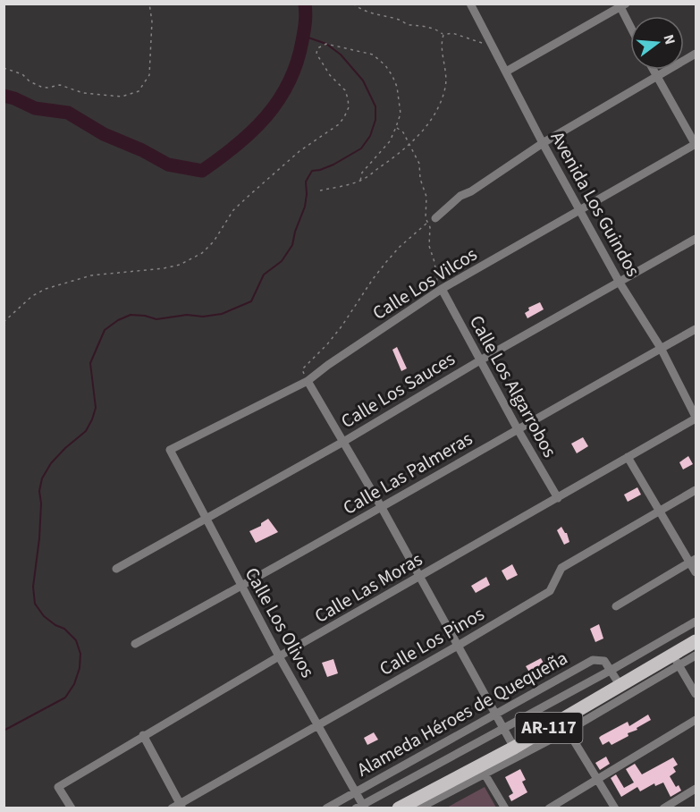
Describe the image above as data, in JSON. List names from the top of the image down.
{
  "streets": {
    "main road": ["AR-117"],
    "street": [
      "Avenida Los Guindos",
      "Calle Los Vilcos",
      "Calle Los Algarrobos",
      "Calle Los Sauces",
      "Calle Las Palmeras",
      "Calle Las Moras",
      "Calle Los Olivos",
      "Calle Los Pinos",
      "Alameda Héroes de Quequeña"
    ]
  },
  "crossings": [
    ["Avenida Los Guindos", "Calle Los Vilcos"],
    ["Avenida Los Guindos", "Calle Los Sauces"],
    ["Avenida Los Guindos", "Calle Las Palmeras"],
    ["Avenida Los Guindos", "Calle Las Moras"],
    ["Calle Los Vilcos", "Calle Los Algarrobos"],
    ["Calle Los Vilcos", "Calle Los Olivos"],
    ["Calle Los Algarrobos", "Calle Los Sauces"],
    ["Calle Los Algarrobos", "Calle Las Palmeras"],
    ["Calle Los Algarrobos", "Calle Las Moras"],
    ["Calle Los Sauces", "Calle Los Olivos"],
    ["Calle Las Palmeras", "Calle Los Olivos"],
    ["Calle Las Moras", "Calle Los Olivos"],
    ["Calle Los Olivos", "Calle Los Pinos"],
    ["Calle Los Olivos", "Alameda Héroes de Quequeña"]
  ],
  "north": "right"
}
